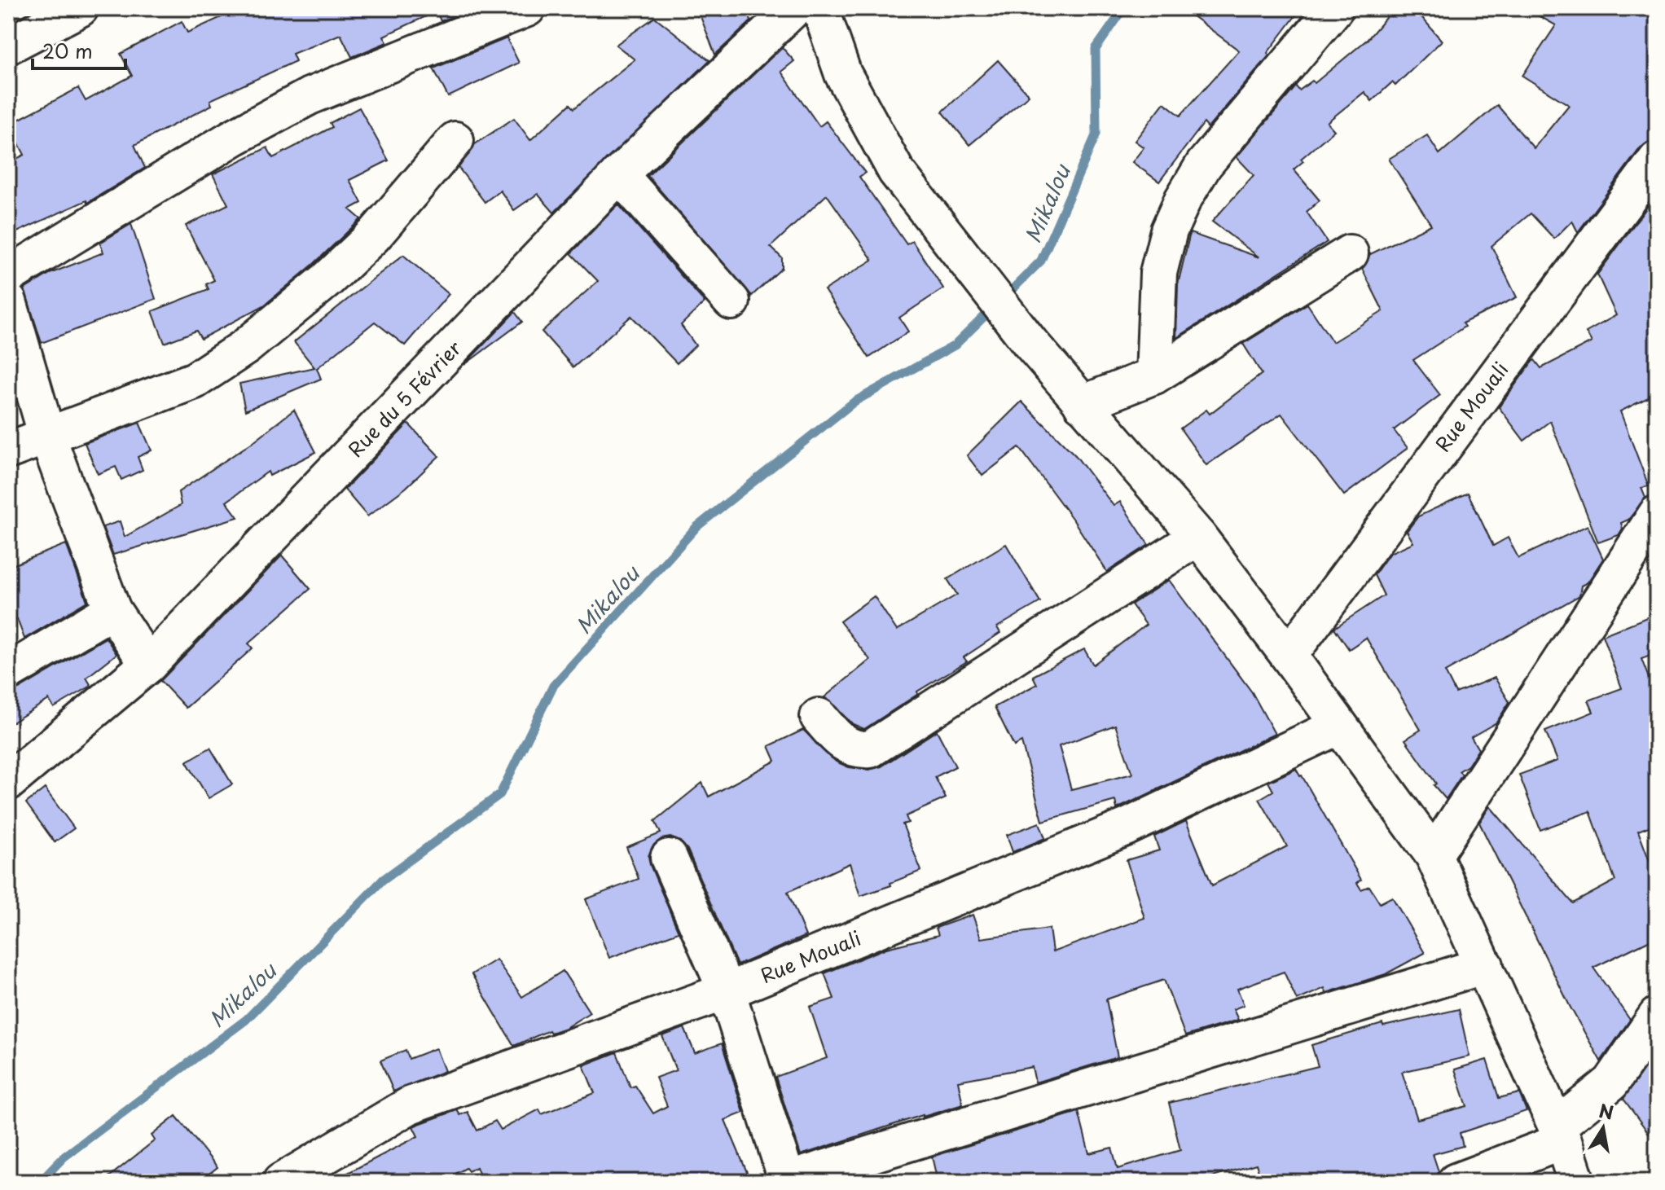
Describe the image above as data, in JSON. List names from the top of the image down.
{
  "streets": {
    "main road": ["Rue du 5 Février", "Rue Mouali"]
  },
  "water": ["Mikalou"],
  "scale_bar": "20 m",
  "north": "top"
}
